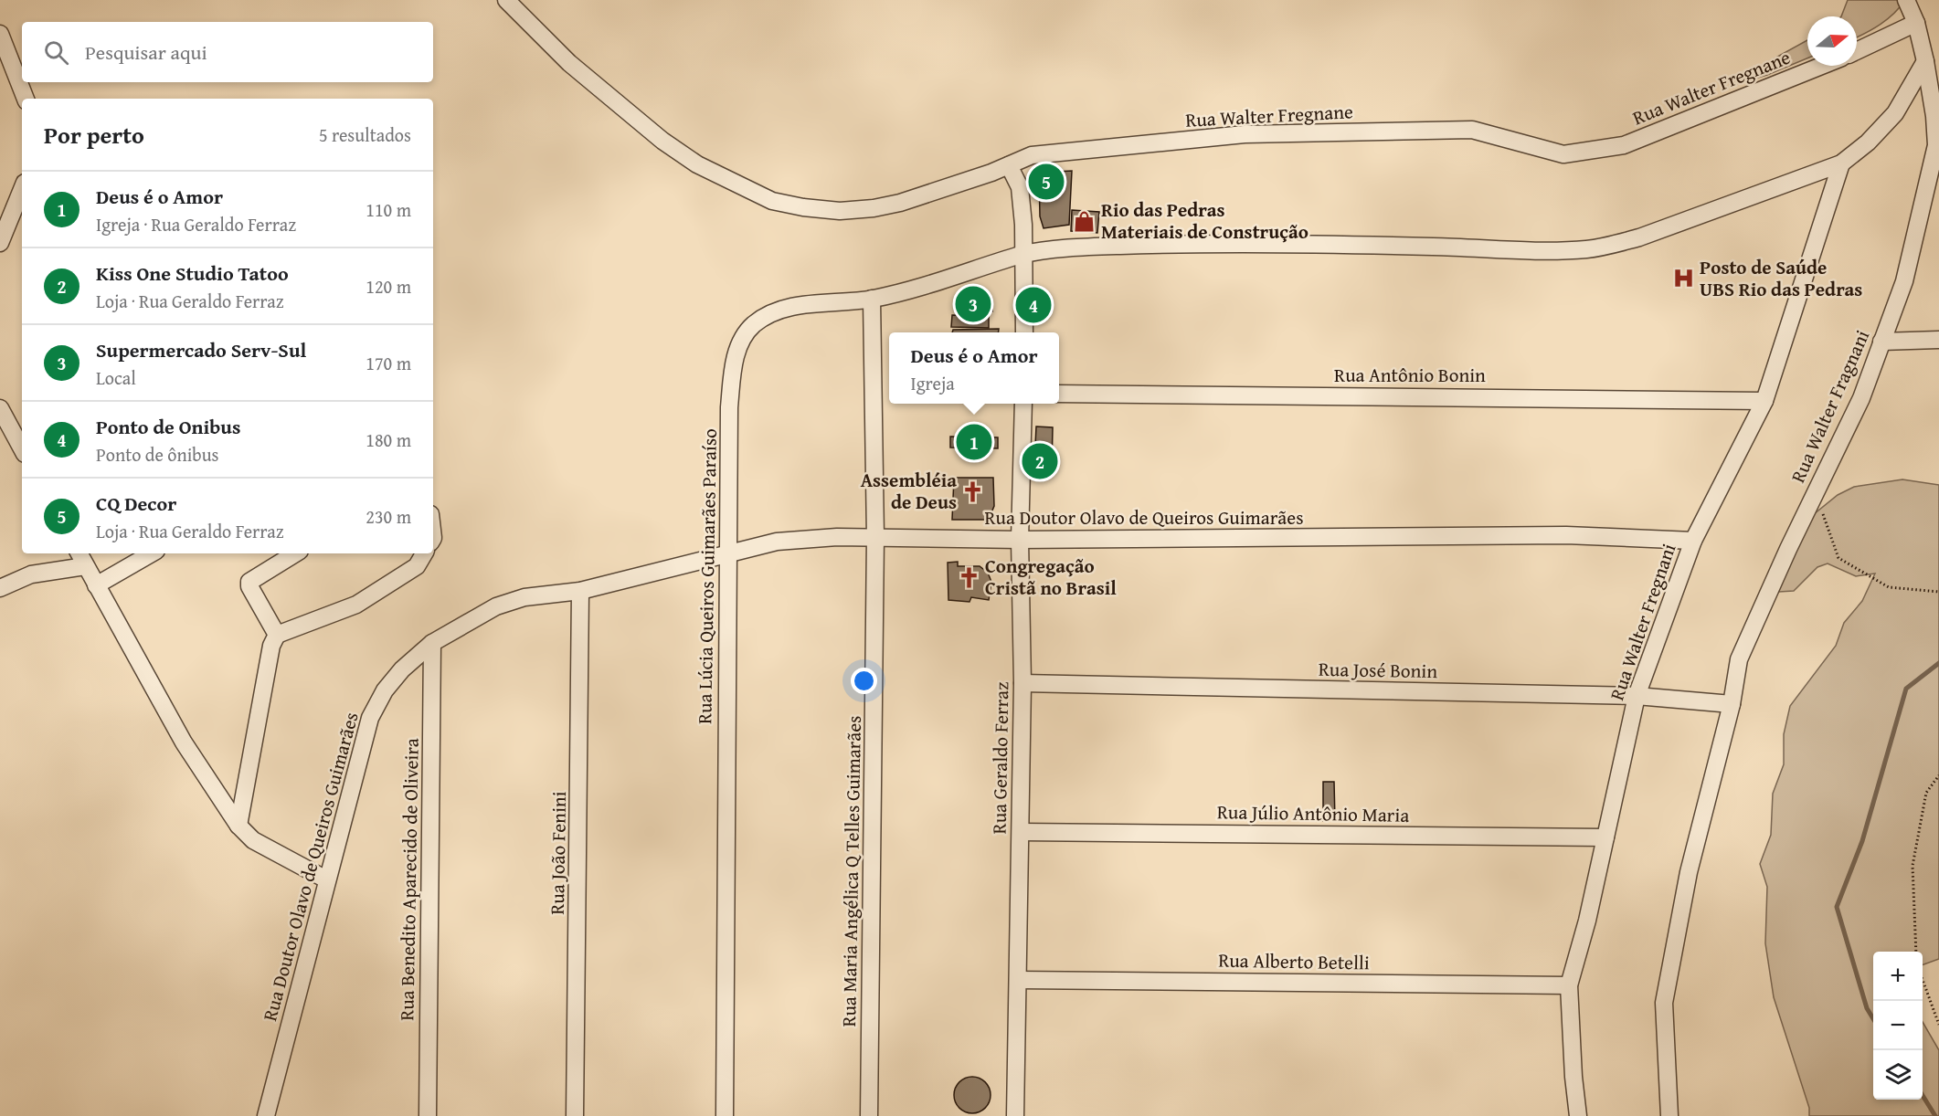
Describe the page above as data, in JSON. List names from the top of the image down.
{
  "streets": {
    "street": [
      "Rua Walter Fregnane",
      "Rua Antônio Bonin",
      "Rua Walter Fragnani",
      "Rua Doutor Olavo de Queiros Guimarães",
      "Rua Lúcia Queiros Guimarães Paraíso",
      "Rua Walter Fregnani",
      "Rua José Bonin",
      "Rua Geraldo Ferraz",
      "Rua Júlio Antônio Maria",
      "Rua João Fenini",
      "Rua Maria Angélica Q Telles Guimarães",
      "Rua Benedito Aparecido de Oliveira",
      "Rua Alberto Betelli"
    ]
  },
  "crossings": [
    ["Rua Antônio Bonin", "Rua Walter Fregnani"],
    ["Rua Walter Fragnani", "Rua José Bonin"],
    ["Rua Doutor Olavo de Queiros Guimarães", "Rua Lúcia Queiros Guimarães Paraíso"],
    ["Rua Doutor Olavo de Queiros Guimarães", "Rua Walter Fregnani"],
    ["Rua Doutor Olavo de Queiros Guimarães", "Rua Geraldo Ferraz"],
    ["Rua Doutor Olavo de Queiros Guimarães", "Rua João Fenini"],
    ["Rua Doutor Olavo de Queiros Guimarães", "Rua Maria Angélica Q Telles Guimarães"],
    ["Rua Doutor Olavo de Queiros Guimarães", "Rua Benedito Aparecido de Oliveira"],
    ["Rua Lúcia Queiros Guimarães Paraíso", "Rua Walter Fregnani"],
    ["Rua Lúcia Queiros Guimarães Paraíso", "Rua Maria Angélica Q Telles Guimarães"],
    ["Rua Walter Fregnani", "Rua José Bonin"],
    ["Rua Walter Fregnani", "Rua Júlio Antônio Maria"],
    ["Rua Walter Fregnani", "Rua Alberto Betelli"],
    ["Rua José Bonin", "Rua Geraldo Ferraz"],
    ["Rua Geraldo Ferraz", "Rua Júlio Antônio Maria"],
    ["Rua Geraldo Ferraz", "Rua Alberto Betelli"]
  ],
  "places": {
    "shop": ["Rio das Pedras Materiais de Construção"],
    "hospital": ["Posto de Saúde UBS Rio das Pedras"],
    "church": ["Assembléia de Deus", "Congregação Cristã no Brasil"]
  },
  "north": "right",
  "page": {
    "search": "Pesquisar aqui",
    "heading": ["Por perto", "5 resultados"],
    "pins": [
      "5",
      "3",
      "4",
      "1",
      "2"
    ],
    "list": [
      {
        "mark": "1",
        "name": "Deus é o Amor",
        "note": "Igreja · Rua Geraldo Ferraz",
        "value": "110 m"
      },
      {
        "mark": "2",
        "name": "Kiss One Studio Tatoo",
        "note": "Loja · Rua Geraldo Ferraz",
        "value": "120 m"
      },
      {
        "mark": "3",
        "name": "Supermercado Serv-Sul",
        "note": "Local",
        "value": "170 m"
      },
      {
        "mark": "4",
        "name": "Ponto de Onibus",
        "note": "Ponto de ônibus",
        "value": "180 m"
      },
      {
        "mark": "5",
        "name": "CQ Decor",
        "note": "Loja · Rua Geraldo Ferraz",
        "value": "230 m"
      }
    ],
    "popup": ["Deus é o Amor", "Igreja"],
    "map_buttons": ["+", "−"]
  }
}
